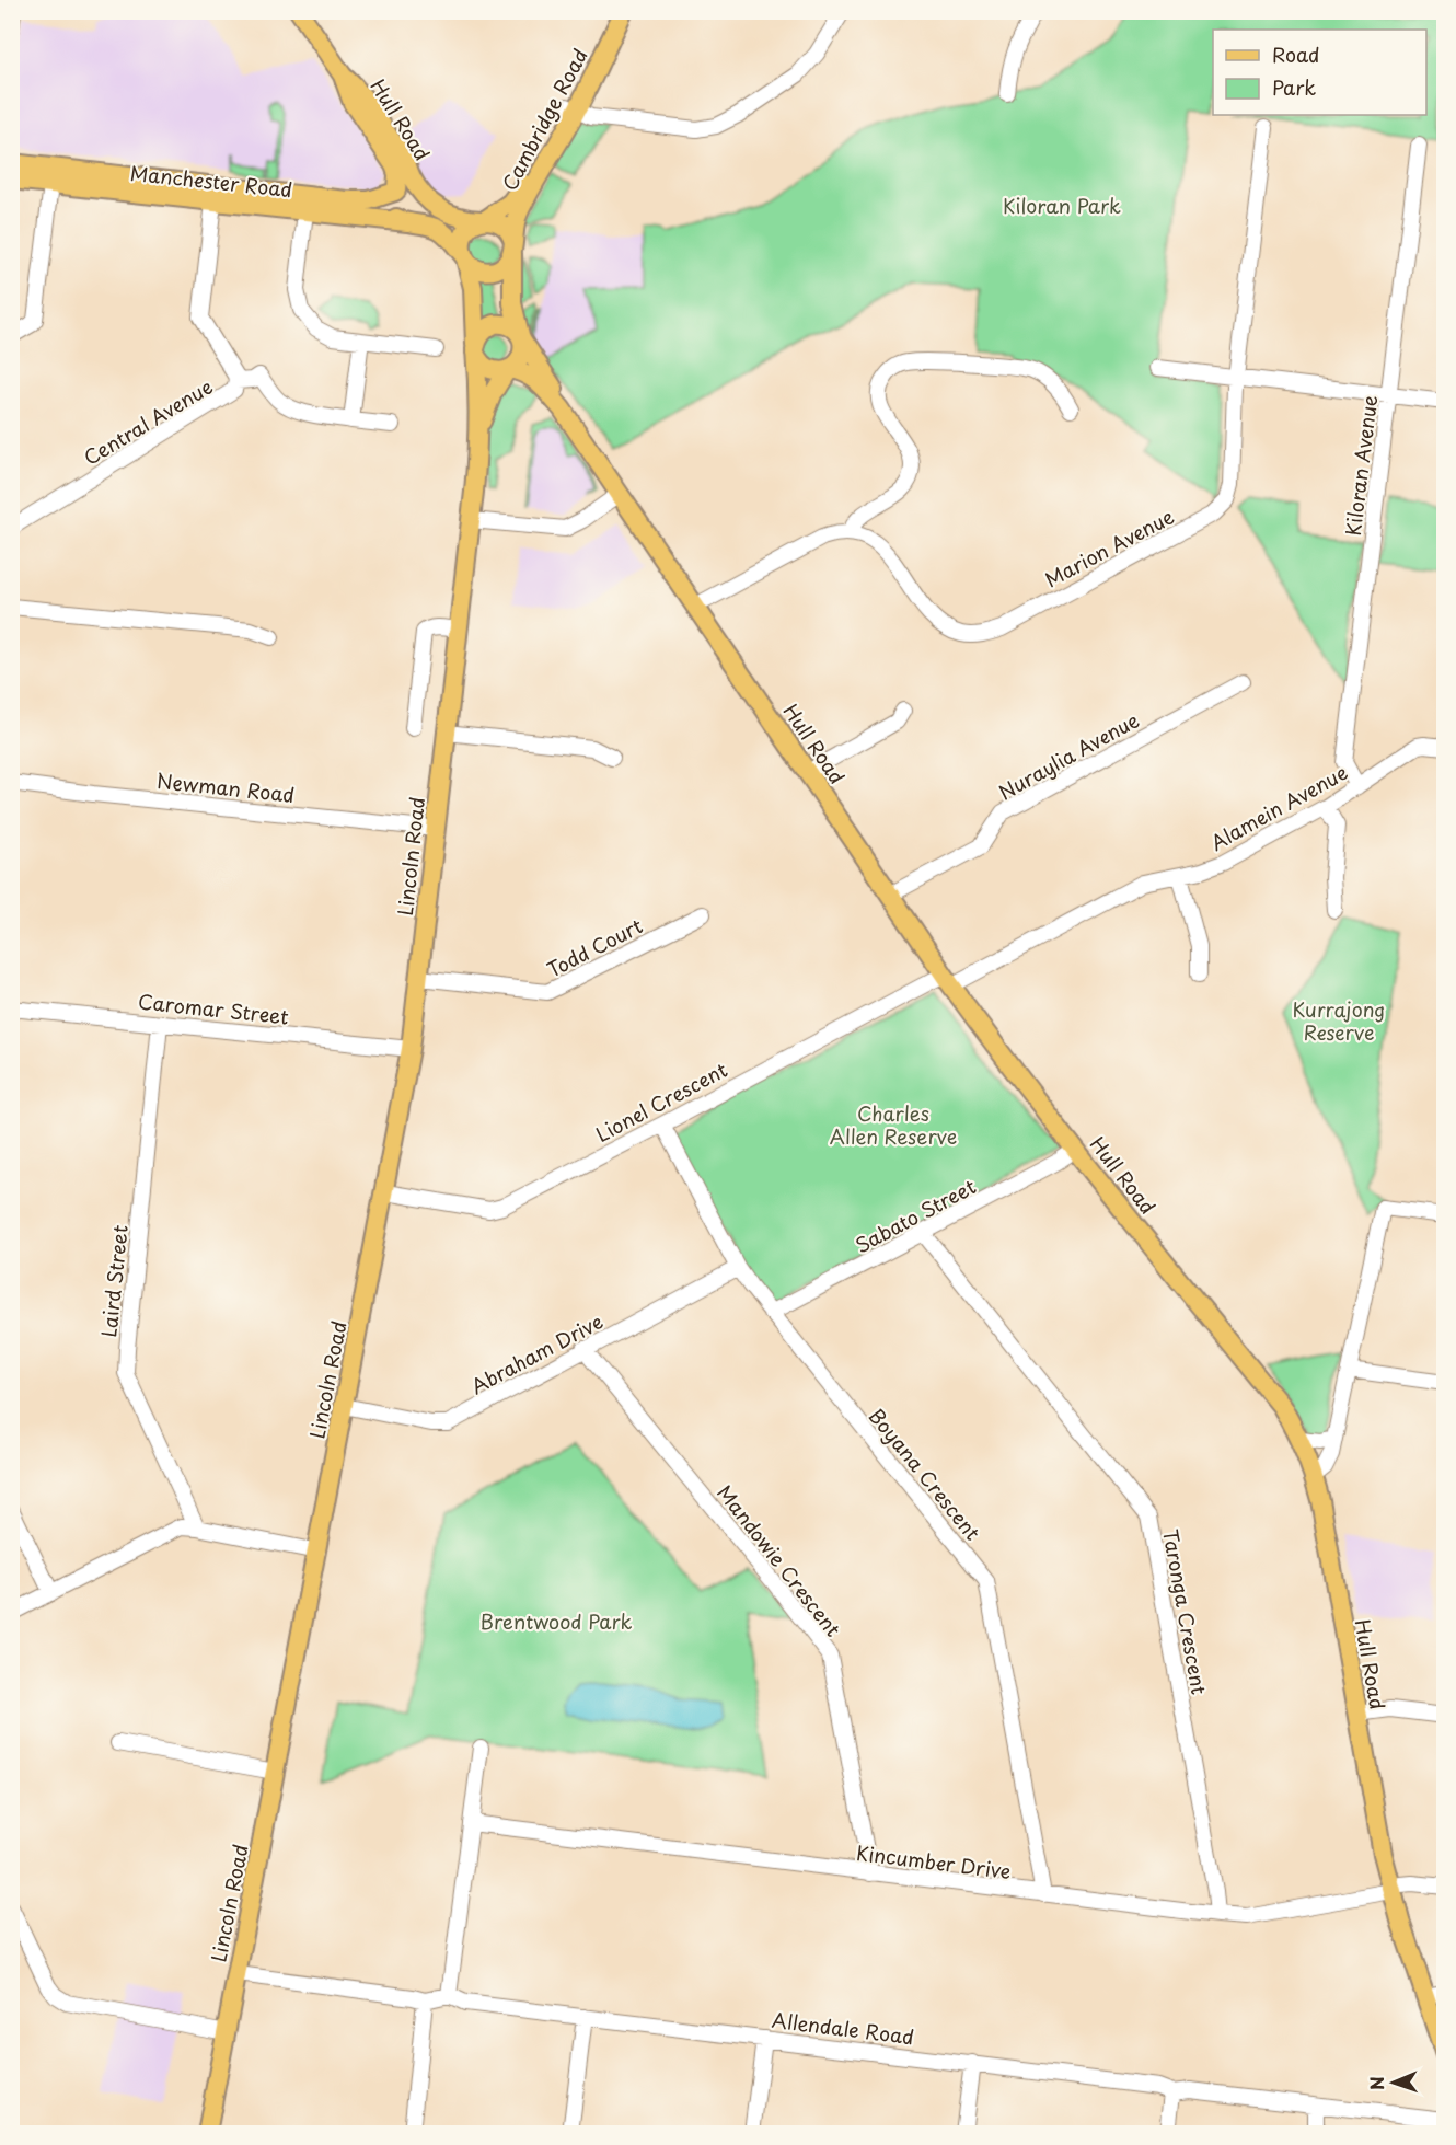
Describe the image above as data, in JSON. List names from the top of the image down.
{
  "streets": {
    "main road": [
      "Hull Road",
      "Cambridge Road",
      "Manchester Road",
      "Lincoln Road"
    ],
    "street": [
      "Central Avenue",
      "Kiloran Avenue",
      "Marion Avenue",
      "Nuraylia Avenue",
      "Newman Road",
      "Alamein Avenue",
      "Todd Court",
      "Caromar Street",
      "Lionel Crescent",
      "Sabato Street",
      "Laird Street",
      "Abraham Drive",
      "Boyana Crescent",
      "Mandowie Crescent",
      "Taronga Crescent",
      "Kincumber Drive",
      "Allendale Road"
    ]
  },
  "crossings": [
    ["Hull Road", "Cambridge Road"],
    ["Hull Road", "Manchester Road"],
    ["Hull Road", "Nuraylia Avenue"],
    ["Hull Road", "Alamein Avenue"],
    ["Hull Road", "Lincoln Road"],
    ["Hull Road", "Lionel Crescent"],
    ["Hull Road", "Sabato Street"],
    ["Hull Road", "Kincumber Drive"],
    ["Manchester Road", "Central Avenue"],
    ["Kiloran Avenue", "Alamein Avenue"],
    ["Newman Road", "Lincoln Road"],
    ["Alamein Avenue", "Lionel Crescent"],
    ["Lincoln Road", "Todd Court"],
    ["Lincoln Road", "Caromar Street"],
    ["Lincoln Road", "Lionel Crescent"],
    ["Lincoln Road", "Abraham Drive"],
    ["Lincoln Road", "Allendale Road"],
    ["Caromar Street", "Laird Street"],
    ["Lionel Crescent", "Boyana Crescent"],
    ["Sabato Street", "Boyana Crescent"],
    ["Sabato Street", "Taronga Crescent"],
    ["Abraham Drive", "Boyana Crescent"],
    ["Abraham Drive", "Mandowie Crescent"],
    ["Boyana Crescent", "Kincumber Drive"],
    ["Mandowie Crescent", "Kincumber Drive"],
    ["Taronga Crescent", "Kincumber Drive"]
  ],
  "parks": [
    "Kiloran Park",
    "Kurrajong Reserve",
    "Charles Allen Reserve",
    "Brentwood Park"
  ],
  "legend": ["Road", "Park"],
  "north": "left"
}
